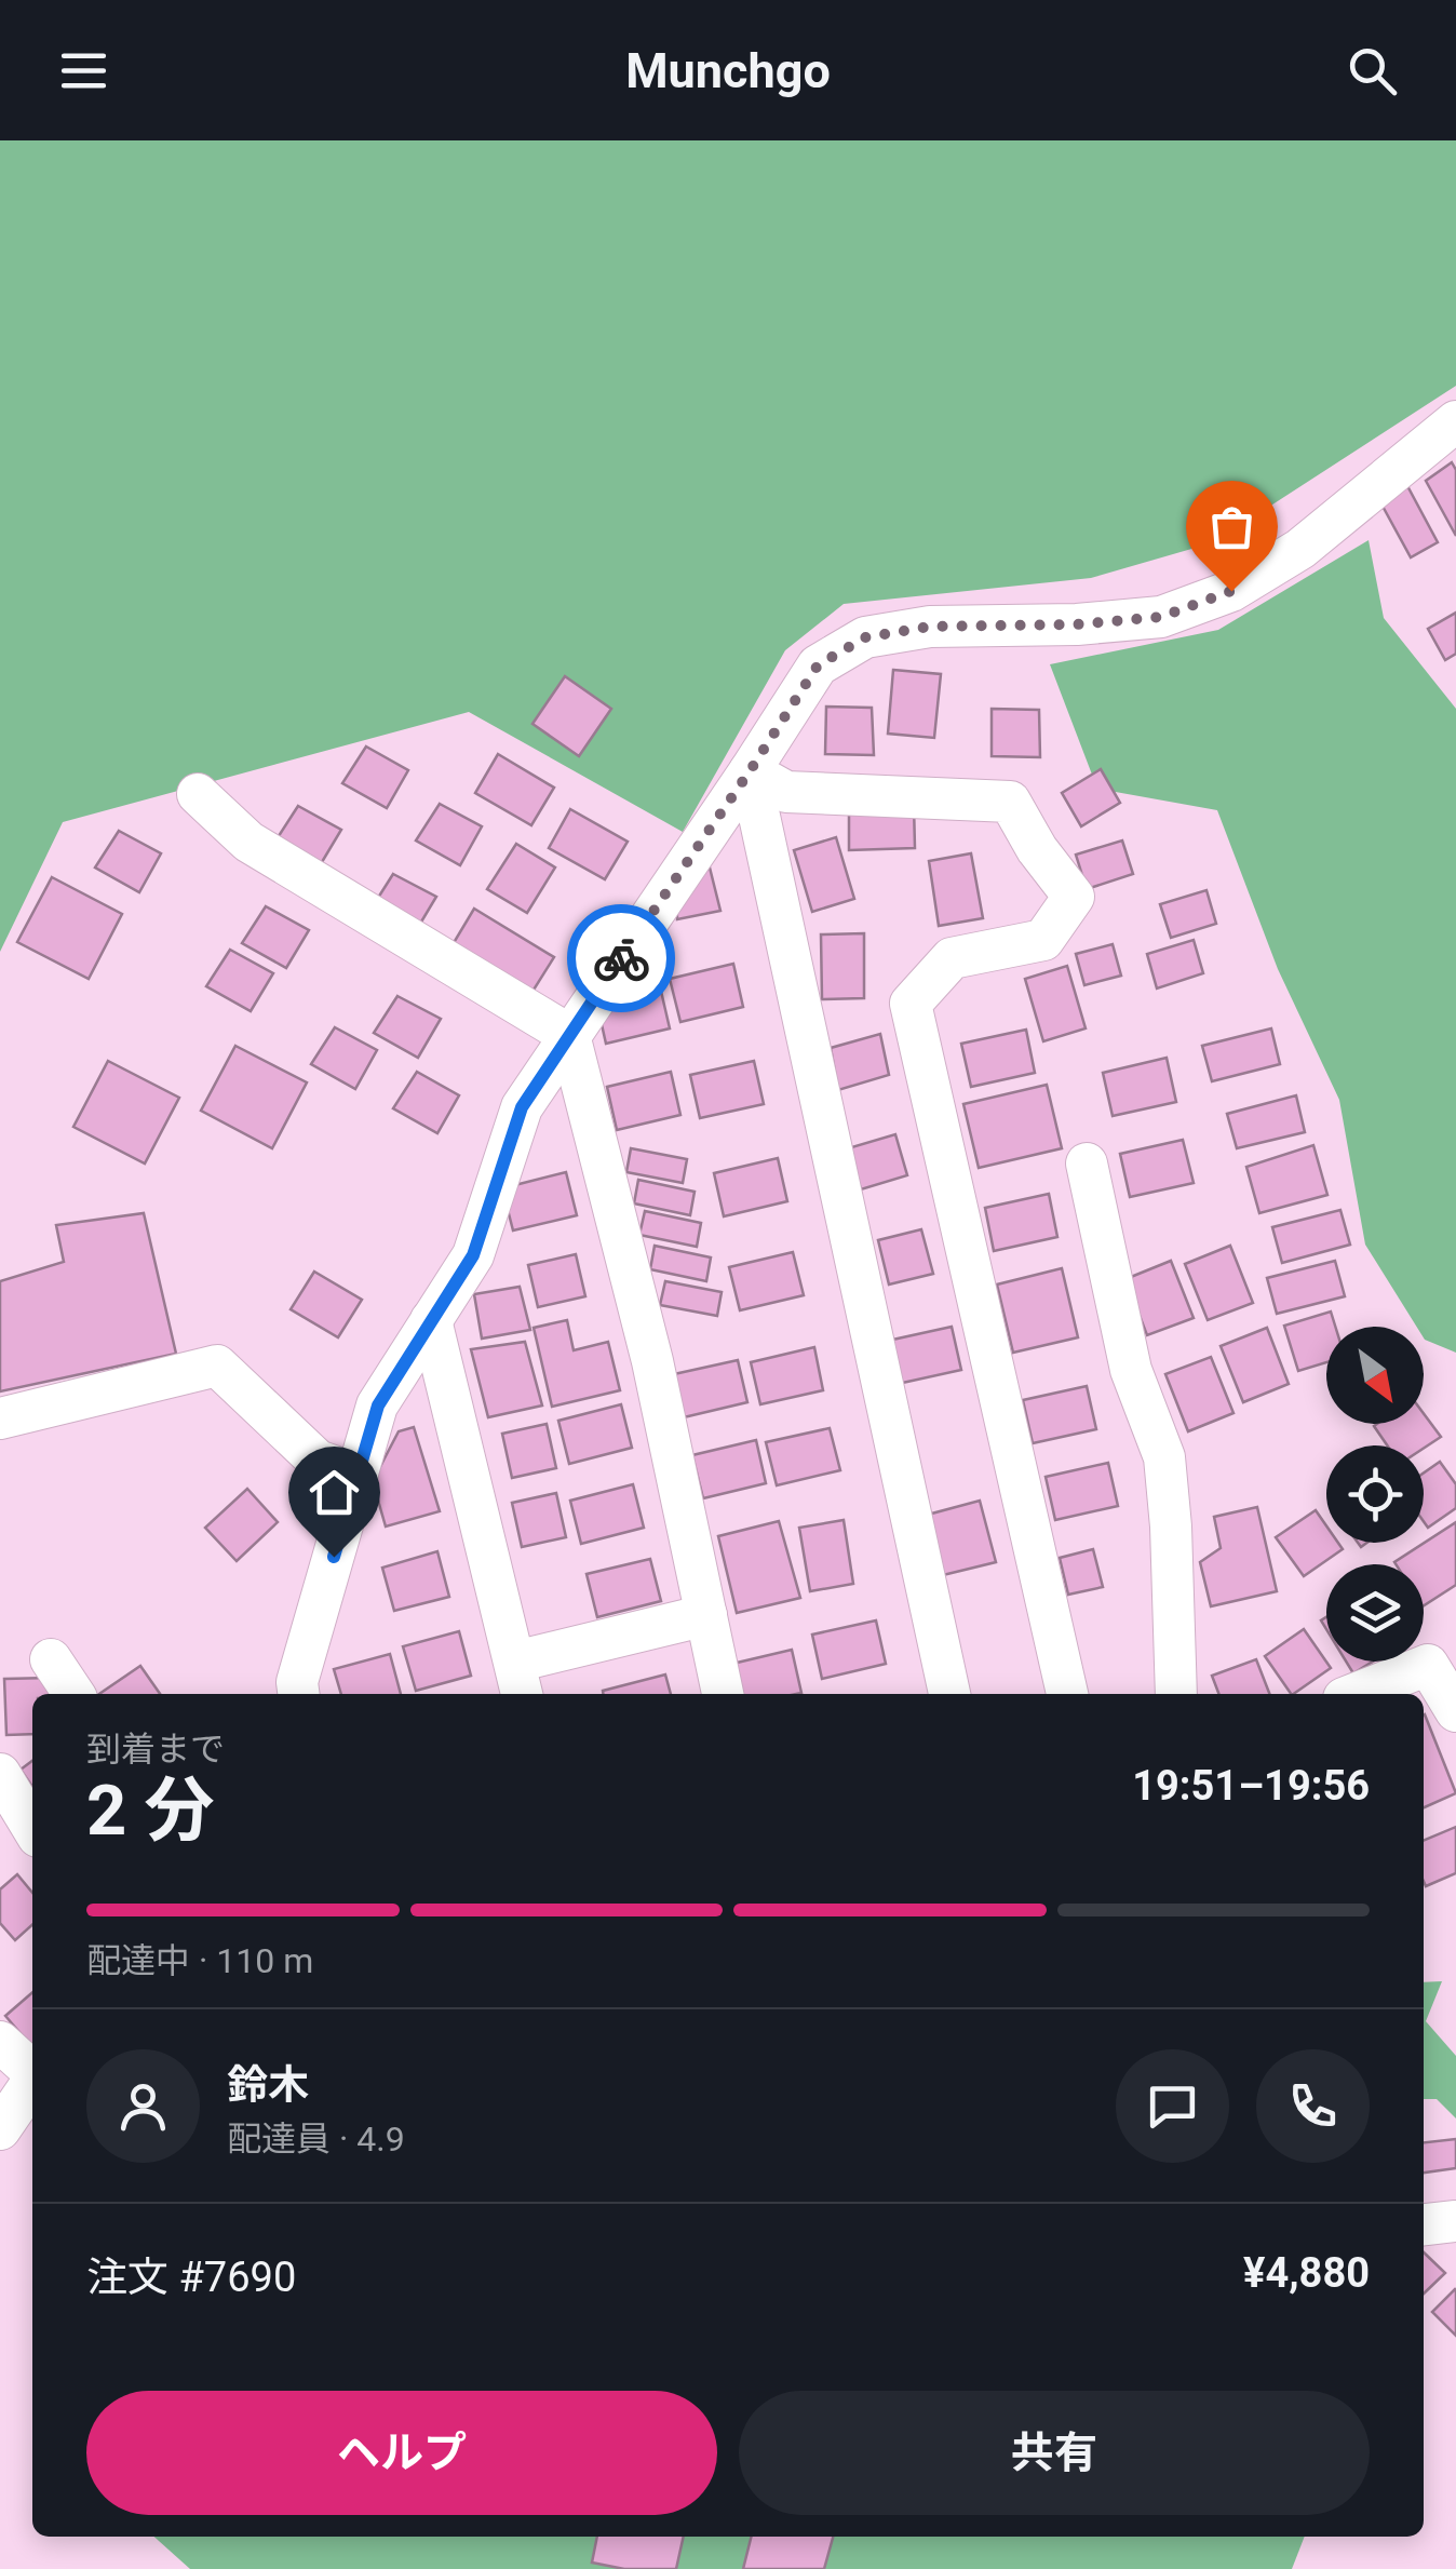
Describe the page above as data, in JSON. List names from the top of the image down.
{
  "north": "bottom right",
  "page": {
    "header": "Munchgo",
    "heading": ["2 分", "到着まで", "19:51–19:56"],
    "panel": [
      "鈴木",
      "配達員 · 4.9",
      "注文 #7690",
      "¥4,880"
    ],
    "bar": "配達中 · 110 m",
    "buttons": ["ヘルプ", "共有"]
  }
}
